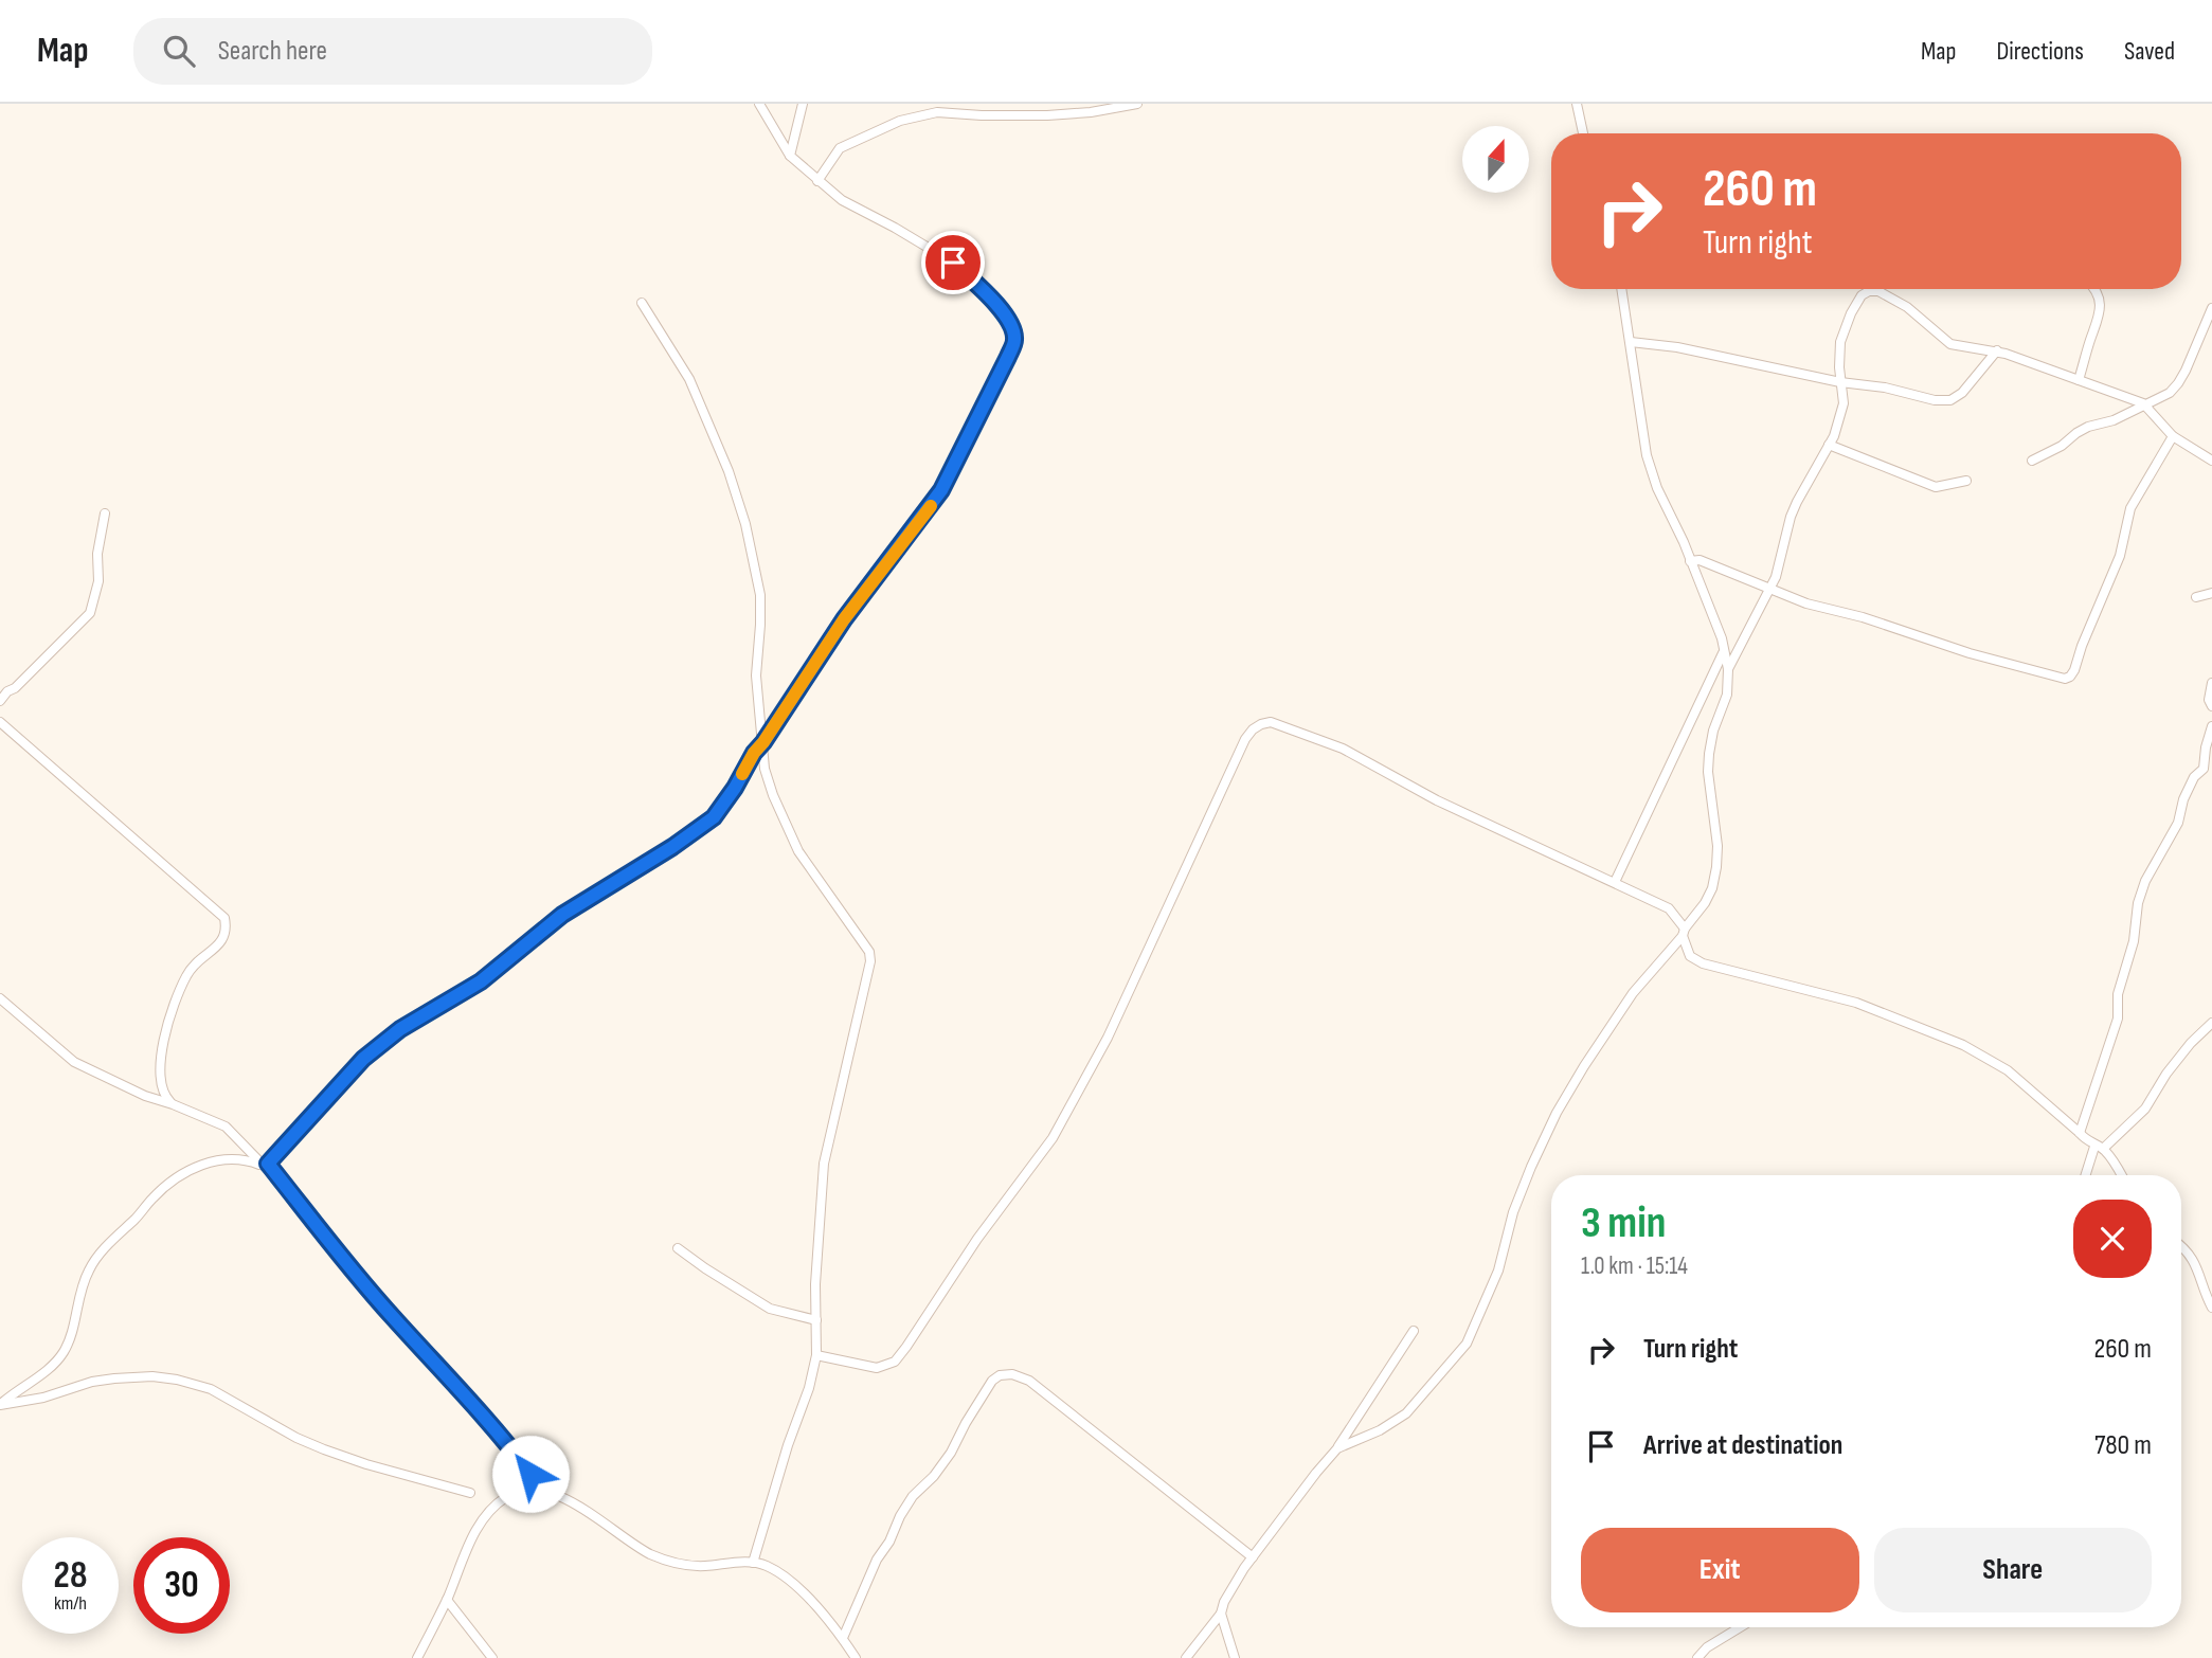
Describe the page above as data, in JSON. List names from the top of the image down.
{
  "north": "top",
  "page": {
    "header": "Map",
    "search": "Search here",
    "nav": ["Map", "Directions", "Saved"],
    "turn": ["260 m", "Turn right"],
    "heading": ["3 min", "1.0 km · 15:14"],
    "list": [
      {
        "name": "Turn right",
        "value": "260 m"
      },
      {
        "name": "Arrive at destination",
        "value": "780 m"
      }
    ],
    "buttons": ["Exit", "Share"],
    "speed": "28 km/h",
    "limit": "30"
  }
}
